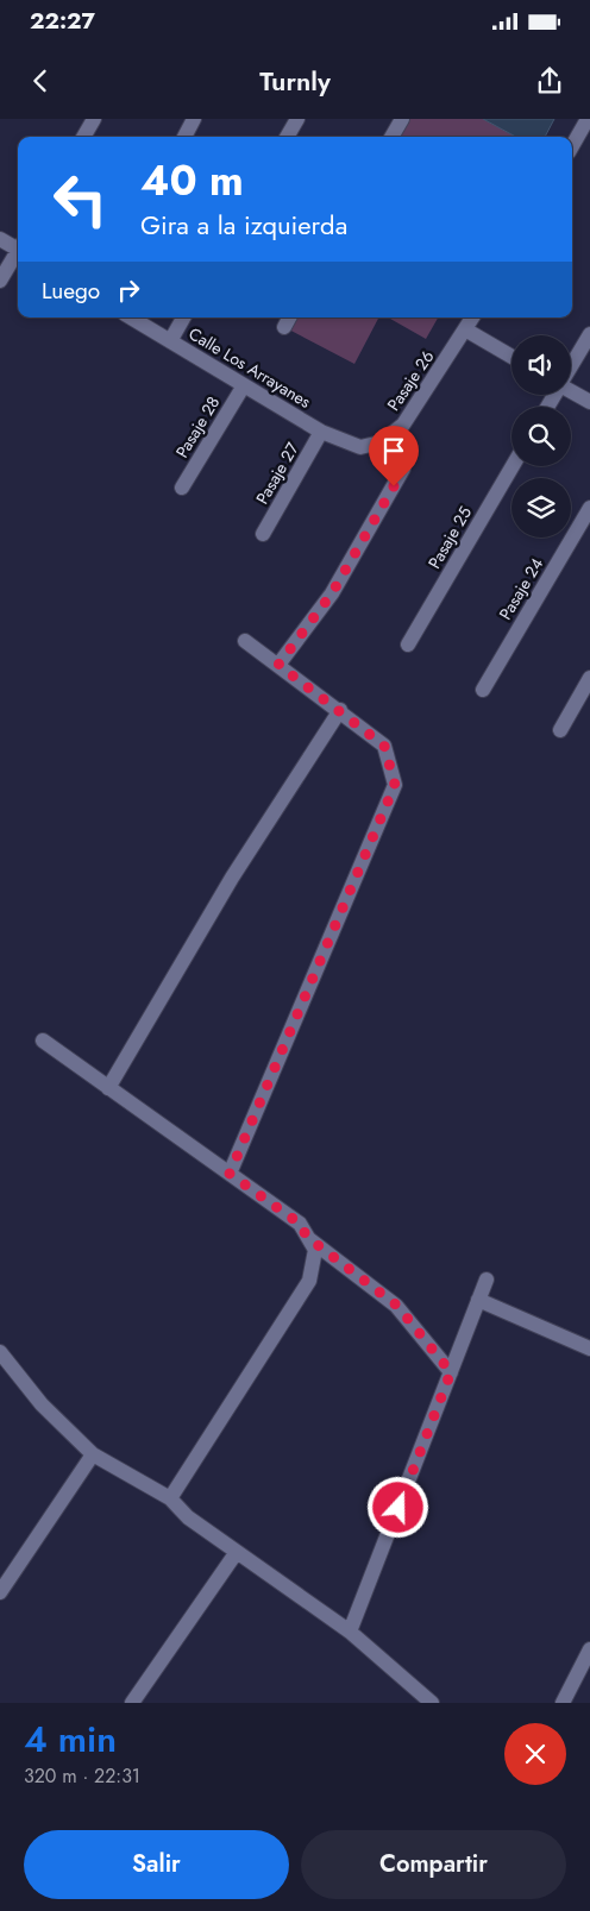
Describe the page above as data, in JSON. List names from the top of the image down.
{
  "streets": {
    "street": [
      "Calle Los Arrayanes",
      "Pasaje 26",
      "Pasaje 28",
      "Pasaje 27",
      "Pasaje 25",
      "Pasaje 24"
    ]
  },
  "crossings": [
    ["Calle Los Arrayanes", "Pasaje 26"],
    ["Calle Los Arrayanes", "Pasaje 28"],
    ["Calle Los Arrayanes", "Pasaje 27"]
  ],
  "page": {
    "status": "22:27",
    "header": "Turnly",
    "turn": ["40 m", "Gira a la izquierda"],
    "then": "Luego",
    "heading": ["4 min", "320 m · 22:31"],
    "buttons": ["Salir", "Compartir"]
  }
}
